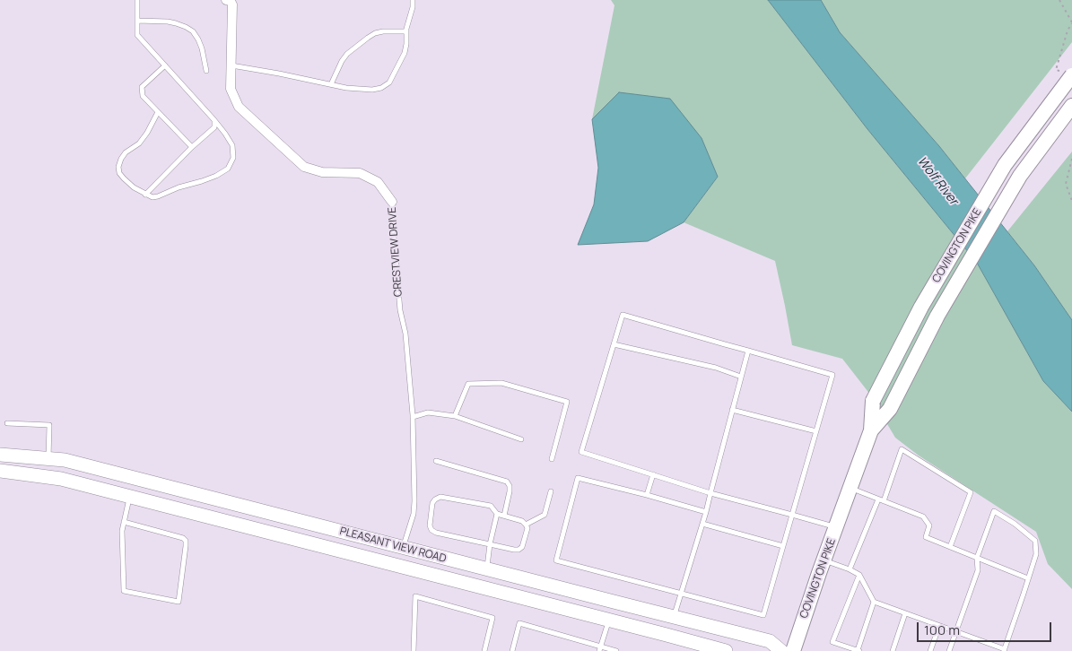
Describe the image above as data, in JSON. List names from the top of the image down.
{
  "streets": {
    "main road": ["COVINGTON PIKE", "PLEASANT VIEW ROAD"],
    "street": ["CRESTVIEW DRIVE"]
  },
  "crossings": [
    ["CRESTVIEW DRIVE", "PLEASANT VIEW ROAD"]
  ],
  "water": ["Wolf River"],
  "scale_bar": "100 m"
}
